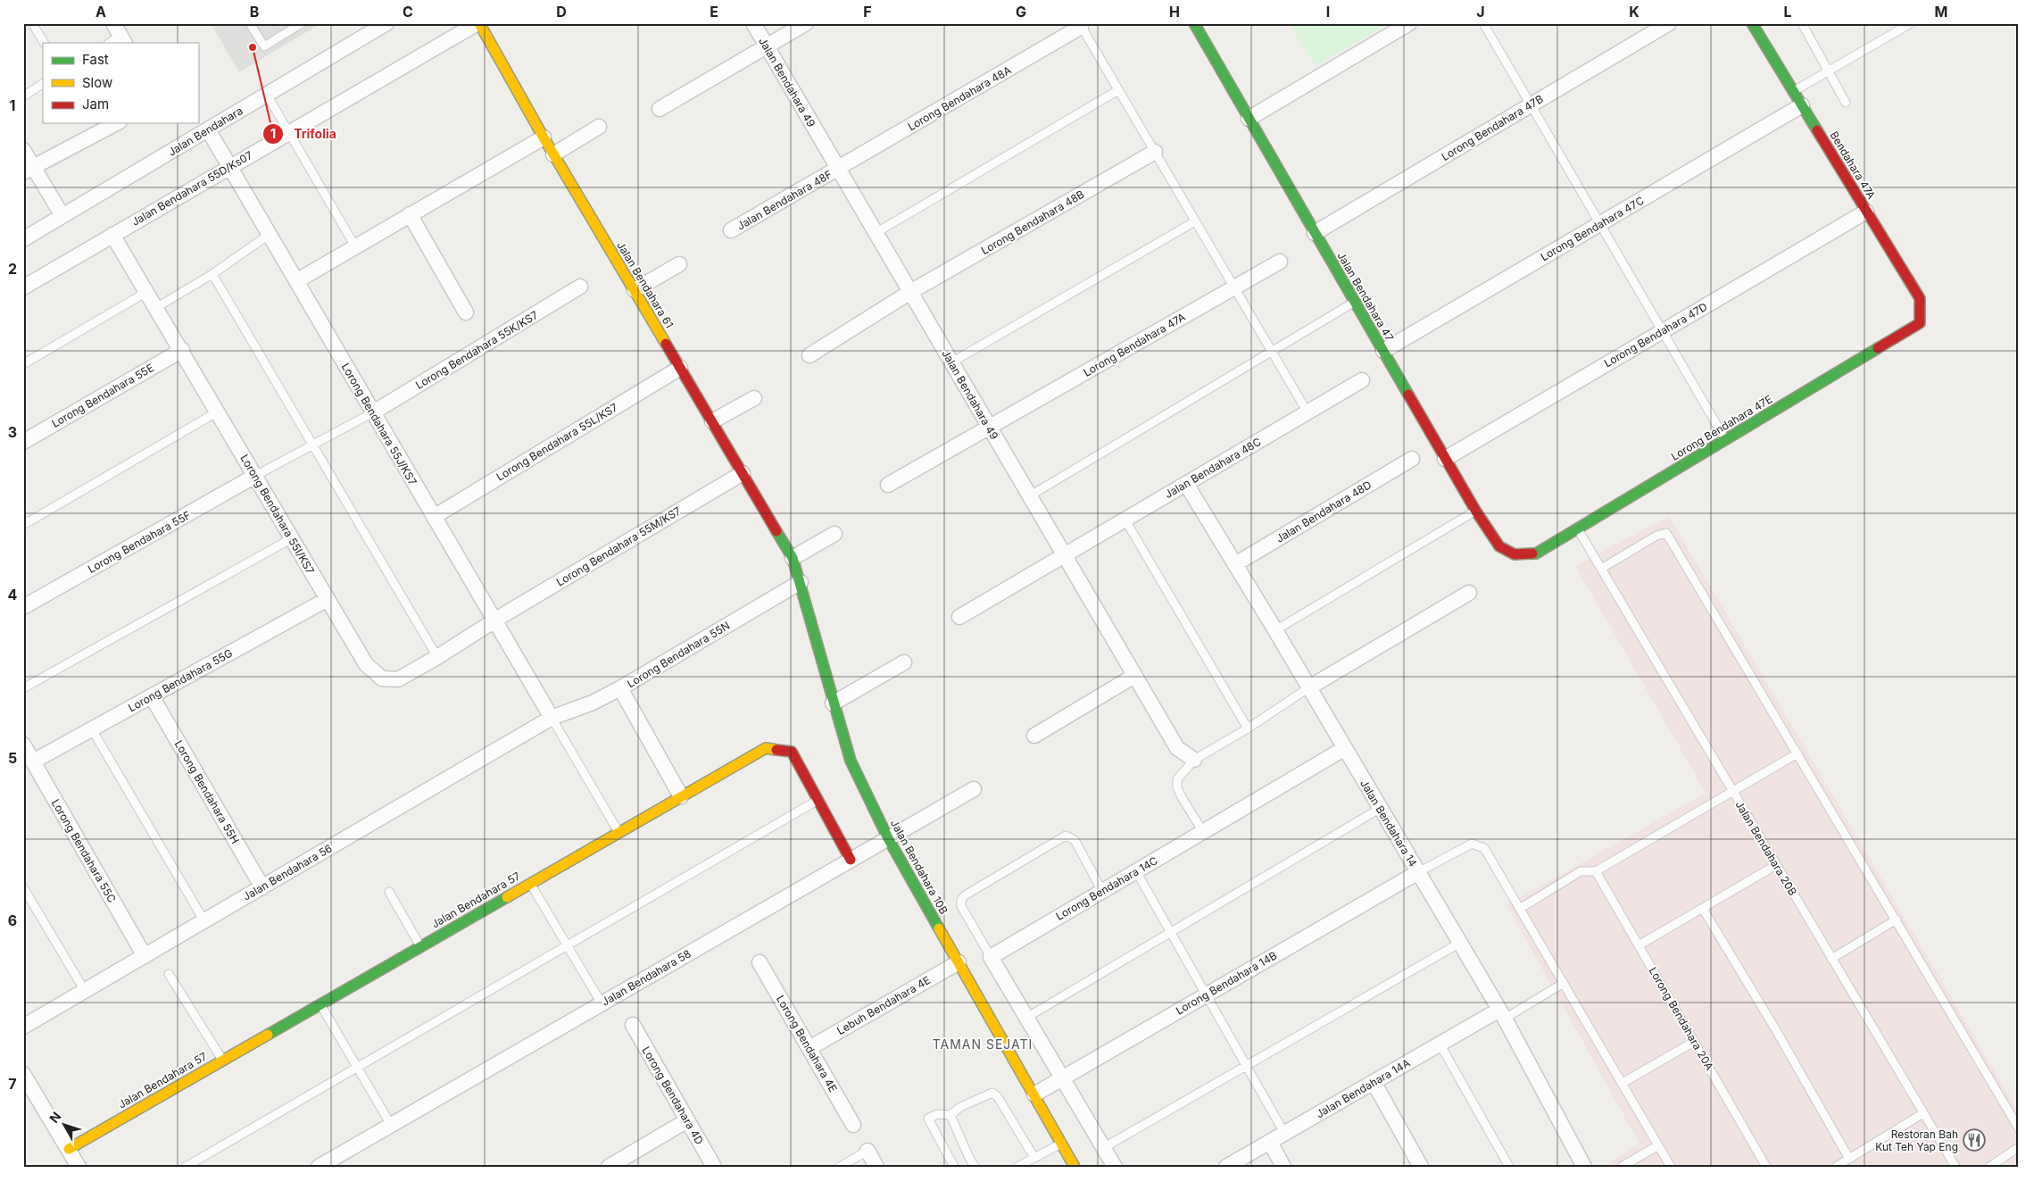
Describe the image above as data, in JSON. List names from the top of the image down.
{
  "streets": {
    "street": [
      "Jalan Bendahara 49",
      "Lorong Bendahara 48A",
      "Lorong Bendahara 47B",
      "Jalan Bendahara",
      "Bendahara 47A",
      "Jalan Bendahara 55D/Ks07",
      "Jalan Bendahara 48F",
      "Lorong Bendahara 48B",
      "Lorong Bendahara 47C",
      "Jalan Bendahara 61",
      "Jalan Bendahara 47",
      "Lorong Bendahara 47D",
      "Lorong Bendahara 47A",
      "Lorong Bendahara 55K/KS7",
      "Lorong Bendahara 55E",
      "Lorong Bendahara 55J/KS7",
      "Lorong Bendahara 47E",
      "Lorong Bendahara 55L/KS7",
      "Jalan Bendahara 48C",
      "Jalan Bendahara 48D",
      "Lorong Bendahara 55I/KS7",
      "Lorong Bendahara 55F",
      "Lorong Bendahara 55M/KS7",
      "Lorong Bendahara 55N",
      "Lorong Bendahara 55G",
      "Lorong Bendahara 55H",
      "Jalan Bendahara 14",
      "Lorong Bendahara 55C",
      "Jalan Bendahara 10B",
      "Jalan Bendahara 56",
      "Lorong Bendahara 14C",
      "Jalan Bendahara 57",
      "Jalan Bendahara 58",
      "Lorong Bendahara 14B",
      "Lebuh Bendahara 4E",
      "Lorong Bendahara 4E",
      "Jalan Bendahara 14A",
      "Lorong Bendahara 4D"
    ],
    "lane": ["Jalan Bendahara 20B", "Lorong Bendahara 20A"]
  },
  "crossings": [
    ["Jalan Bendahara 49", "Lorong Bendahara 48A"],
    ["Jalan Bendahara 49", "Jalan Bendahara 48F"],
    ["Jalan Bendahara 49", "Lorong Bendahara 48B"],
    ["Jalan Bendahara 49", "Lorong Bendahara 47A"],
    ["Jalan Bendahara 49", "Jalan Bendahara 48C"],
    ["Lorong Bendahara 48A", "Jalan Bendahara 48F"],
    ["Lorong Bendahara 47B", "Jalan Bendahara 47"],
    ["Jalan Bendahara", "Lorong Bendahara 55J/KS7"],
    ["Bendahara 47A", "Lorong Bendahara 47C"],
    ["Bendahara 47A", "Lorong Bendahara 47D"],
    ["Bendahara 47A", "Lorong Bendahara 47E"],
    ["Jalan Bendahara 55D/Ks07", "Jalan Bendahara 61"],
    ["Jalan Bendahara 55D/Ks07", "Lorong Bendahara 55J/KS7"],
    ["Jalan Bendahara 55D/Ks07", "Lorong Bendahara 55I/KS7"],
    ["Lorong Bendahara 47C", "Jalan Bendahara 47"],
    ["Jalan Bendahara 61", "Lorong Bendahara 55L/KS7"],
    ["Jalan Bendahara 61", "Lorong Bendahara 55M/KS7"],
    ["Jalan Bendahara 61", "Jalan Bendahara 10B"],
    ["Jalan Bendahara 47", "Lorong Bendahara 47D"],
    ["Jalan Bendahara 47", "Lorong Bendahara 47E"],
    ["Lorong Bendahara 55K/KS7", "Lorong Bendahara 55J/KS7"],
    ["Lorong Bendahara 55E", "Lorong Bendahara 55I/KS7"],
    ["Lorong Bendahara 55J/KS7", "Lorong Bendahara 55L/KS7"],
    ["Lorong Bendahara 55J/KS7", "Lorong Bendahara 55I/KS7"],
    ["Lorong Bendahara 55J/KS7", "Lorong Bendahara 55M/KS7"],
    ["Lorong Bendahara 55J/KS7", "Lorong Bendahara 55N"],
    ["Lorong Bendahara 55J/KS7", "Jalan Bendahara 56"],
    ["Lorong Bendahara 47E", "Jalan Bendahara 20B"],
    ["Jalan Bendahara 48C", "Jalan Bendahara 14"],
    ["Jalan Bendahara 48D", "Jalan Bendahara 14"],
    ["Lorong Bendahara 55I/KS7", "Lorong Bendahara 55F"],
    ["Lorong Bendahara 55I/KS7", "Lorong Bendahara 55M/KS7"],
    ["Lorong Bendahara 55I/KS7", "Lorong Bendahara 55G"],
    ["Lorong Bendahara 55N", "Jalan Bendahara 10B"],
    ["Lorong Bendahara 55N", "Jalan Bendahara 56"],
    ["Lorong Bendahara 55G", "Lorong Bendahara 55H"],
    ["Lorong Bendahara 55G", "Lorong Bendahara 55C"],
    ["Lorong Bendahara 55H", "Jalan Bendahara 56"],
    ["Jalan Bendahara 14", "Lorong Bendahara 14C"],
    ["Jalan Bendahara 14", "Lorong Bendahara 14B"],
    ["Jalan Bendahara 14", "Jalan Bendahara 14A"],
    ["Lorong Bendahara 55C", "Jalan Bendahara 56"],
    ["Jalan Bendahara 10B", "Jalan Bendahara 58"],
    ["Jalan Bendahara 10B", "Lorong Bendahara 14B"],
    ["Jalan Bendahara 10B", "Lebuh Bendahara 4E"],
    ["Jalan Bendahara 57", "Jalan Bendahara 58"],
    ["Lebuh Bendahara 4E", "Lorong Bendahara 4E"]
  ],
  "districts": ["TAMAN SEJATI"],
  "places": {
    "other": ["Trifolia"],
    "restaurant": ["Restoran Bah Kut Teh Yap Eng"]
  },
  "legend": ["Fast", "Slow", "Jam"],
  "north": "top left",
  "grid": {
    "columns": [
      "A",
      "B",
      "C",
      "D",
      "E",
      "F",
      "G",
      "H",
      "I",
      "J",
      "K",
      "L",
      "M"
    ],
    "rows": [
      "1",
      "2",
      "3",
      "4",
      "5",
      "6",
      "7"
    ]
  }
}
